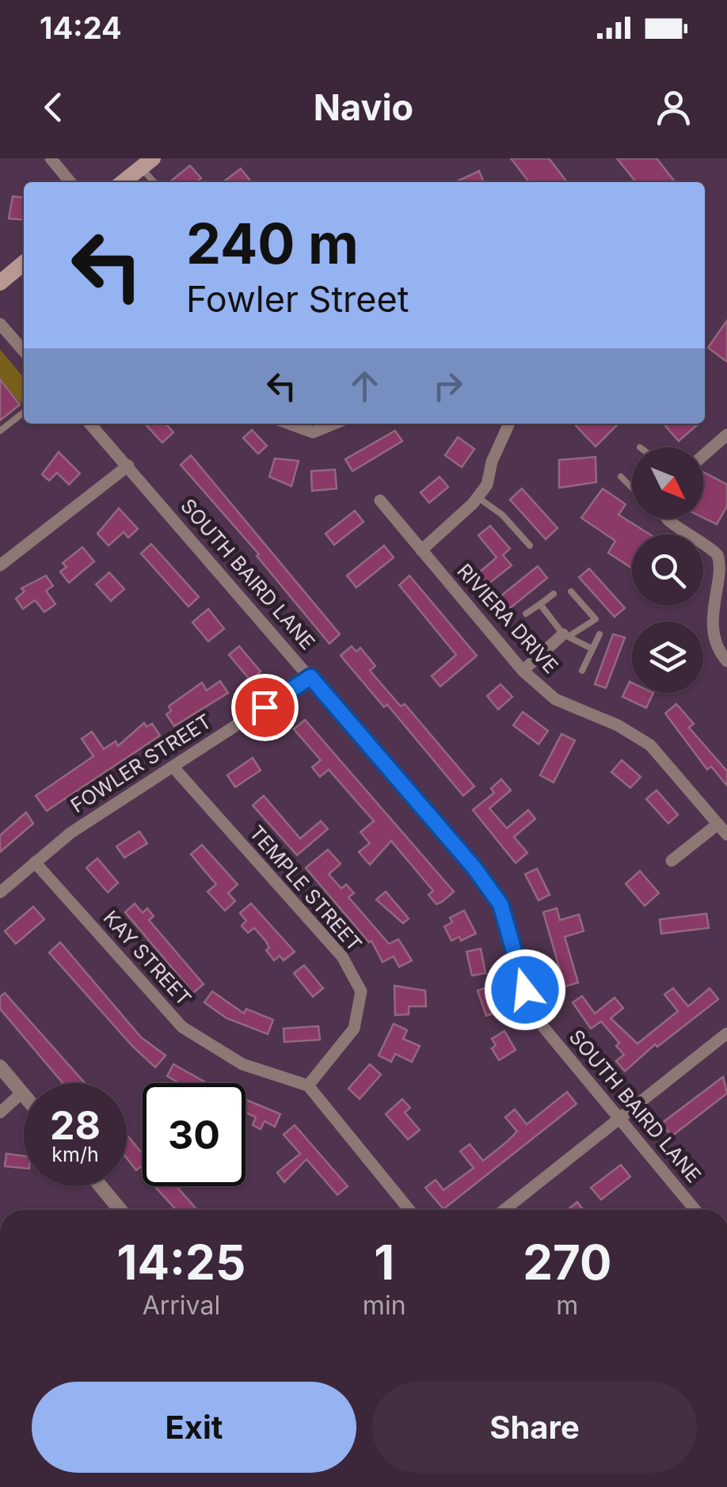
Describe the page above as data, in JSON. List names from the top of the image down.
{
  "streets": {
    "street": [
      "SOUTH BAIRD LANE",
      "RIVIERA DRIVE",
      "FOWLER STREET",
      "TEMPLE STREET",
      "KAY STREET"
    ]
  },
  "crossings": [
    ["SOUTH BAIRD LANE", "FOWLER STREET"],
    ["FOWLER STREET", "TEMPLE STREET"],
    ["FOWLER STREET", "KAY STREET"],
    ["TEMPLE STREET", "KAY STREET"]
  ],
  "north": "bottom right",
  "page": {
    "status": "14:24",
    "header": "Navio",
    "turn": ["240 m", "Fowler Street"],
    "speed": "28 km/h",
    "limit": "30",
    "eta": [
      "14:25",
      "Arrival",
      "1",
      "min",
      "270",
      "m"
    ],
    "buttons": ["Exit", "Share"]
  }
}
